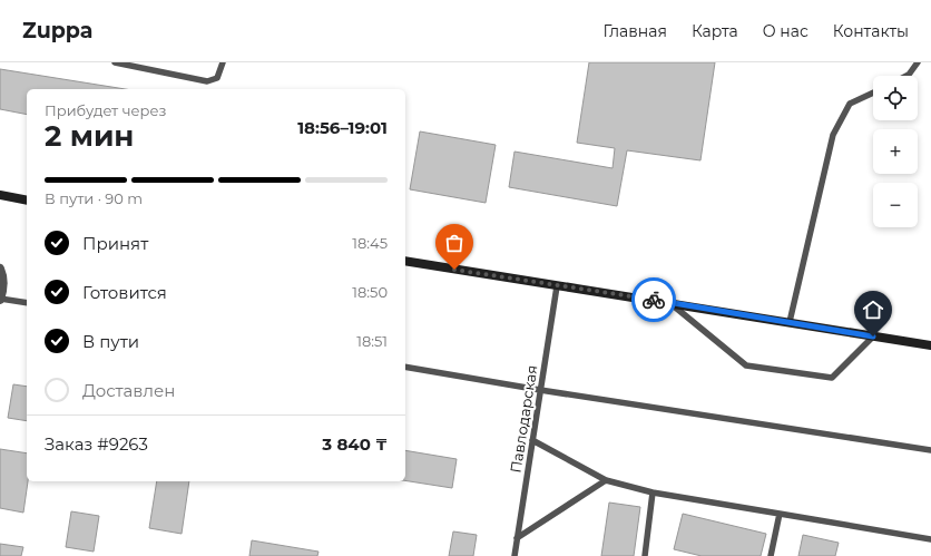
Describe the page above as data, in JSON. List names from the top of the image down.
{
  "streets": {
    "lane": ["Павлодарская"]
  },
  "page": {
    "header": "Zuppa",
    "nav": [
      "Главная",
      "Карта",
      "О нас",
      "Контакты"
    ],
    "map_buttons": ["+", "−"],
    "heading": ["2 мин", "Прибудет через", "18:56–19:01"],
    "panel": ["Заказ #9263", "3 840 ₸"],
    "bar": "В пути · 90 m",
    "list": [
      ["Принят", "18:45"],
      ["Готовится", "18:50"],
      ["В пути", "18:51"],
      "Доставлен"
    ]
  }
}
